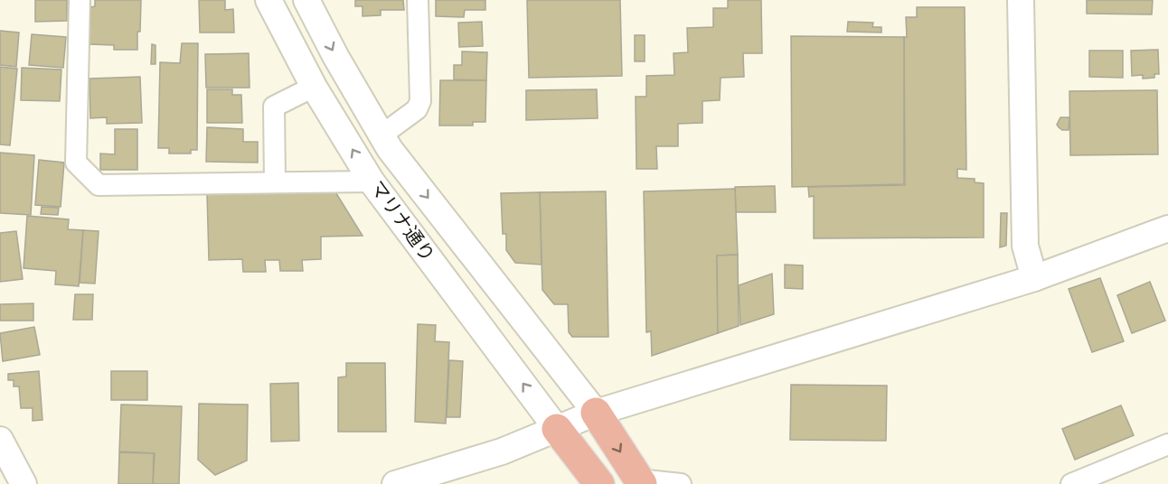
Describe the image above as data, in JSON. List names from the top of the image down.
{
  "streets": {
    "street": ["マリナ通り"]
  }
}
